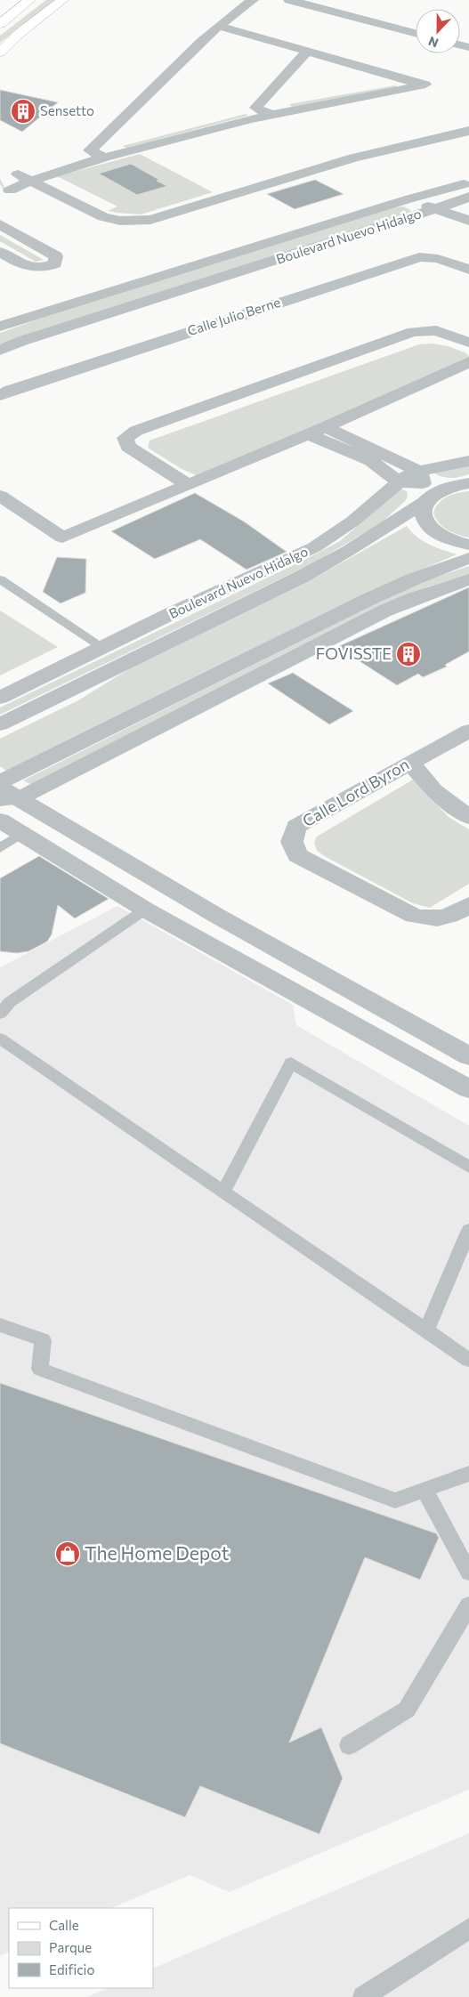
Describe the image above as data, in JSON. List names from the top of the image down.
{
  "streets": {
    "street": ["Boulevard Nuevo Hidalgo", "Calle Julio Berne", "Calle Lord Byron"]
  },
  "places": {
    "building": ["Sensetto", "FOVISSTE"],
    "shop": ["The Home Depot"]
  },
  "legend": ["Calle", "Parque", "Edificio"],
  "north": "bottom"
}
